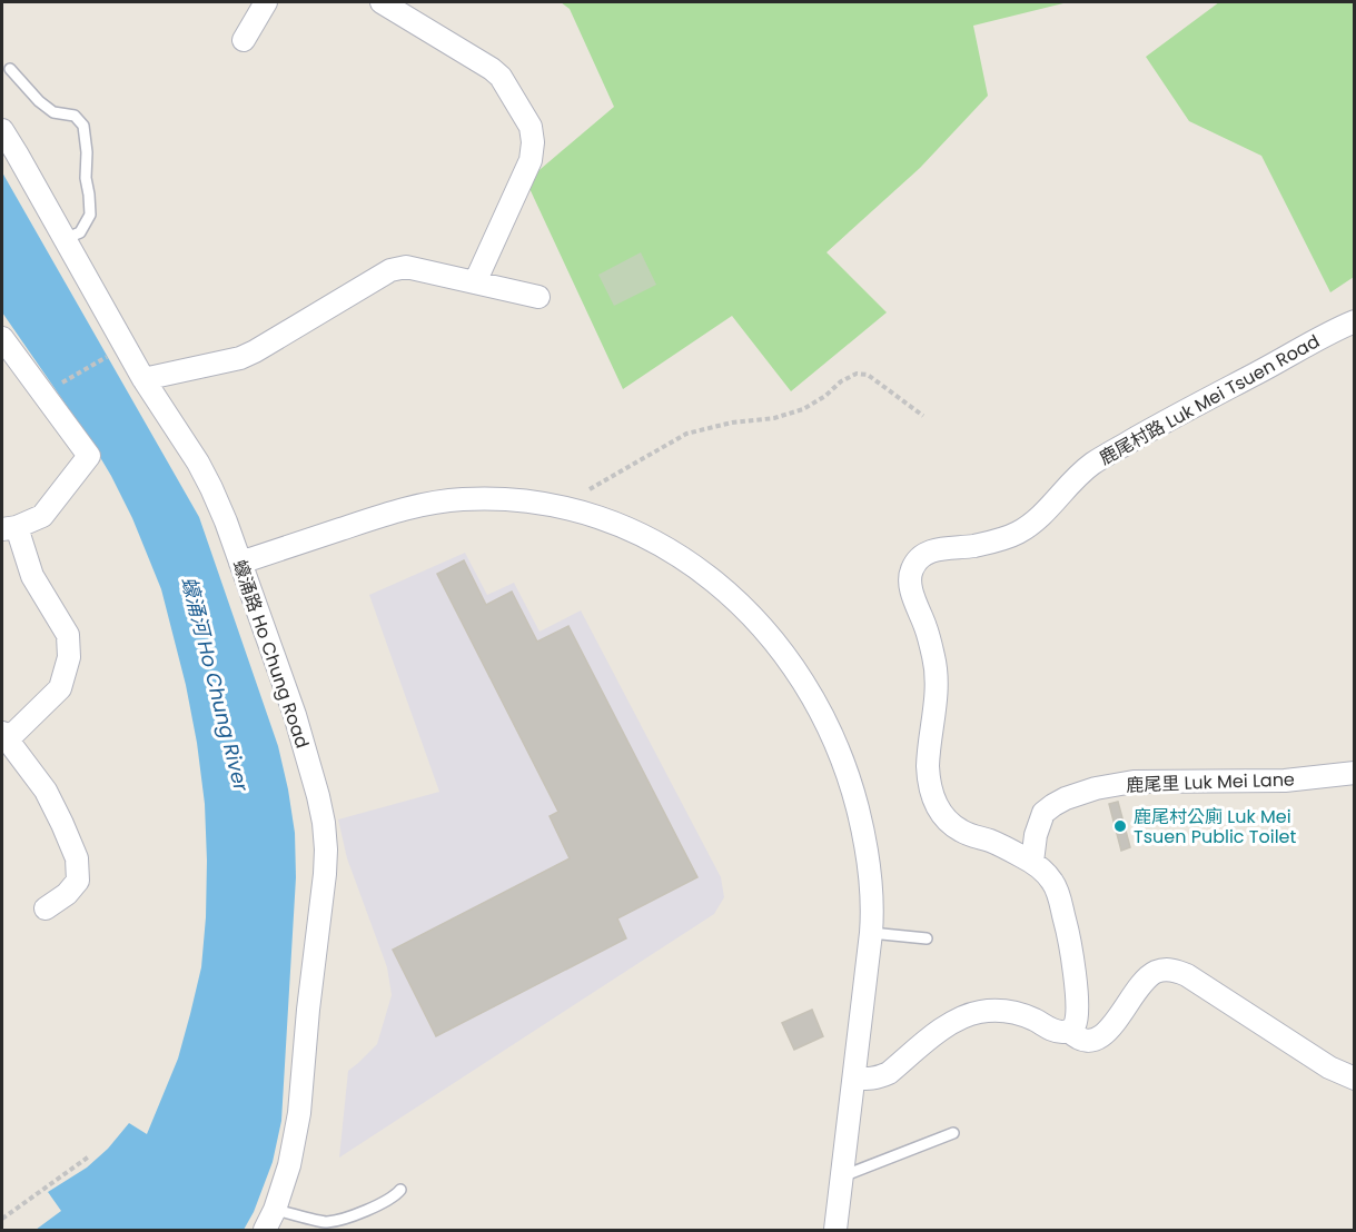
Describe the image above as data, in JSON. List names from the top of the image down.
{
  "streets": {
    "street": ["鹿尾村路 Luk Mei Tsuen Road", "蠔涌路 Ho Chung Road", "鹿尾里 Luk Mei Lane"]
  },
  "crossings": [
    ["鹿尾村路 Luk Mei Tsuen Road", "鹿尾里 Luk Mei Lane"]
  ],
  "water": ["蠔涌河 Ho Chung River"],
  "places": ["鹿尾村公廁 Luk Mei Tsuen Public Toilet"]
}
